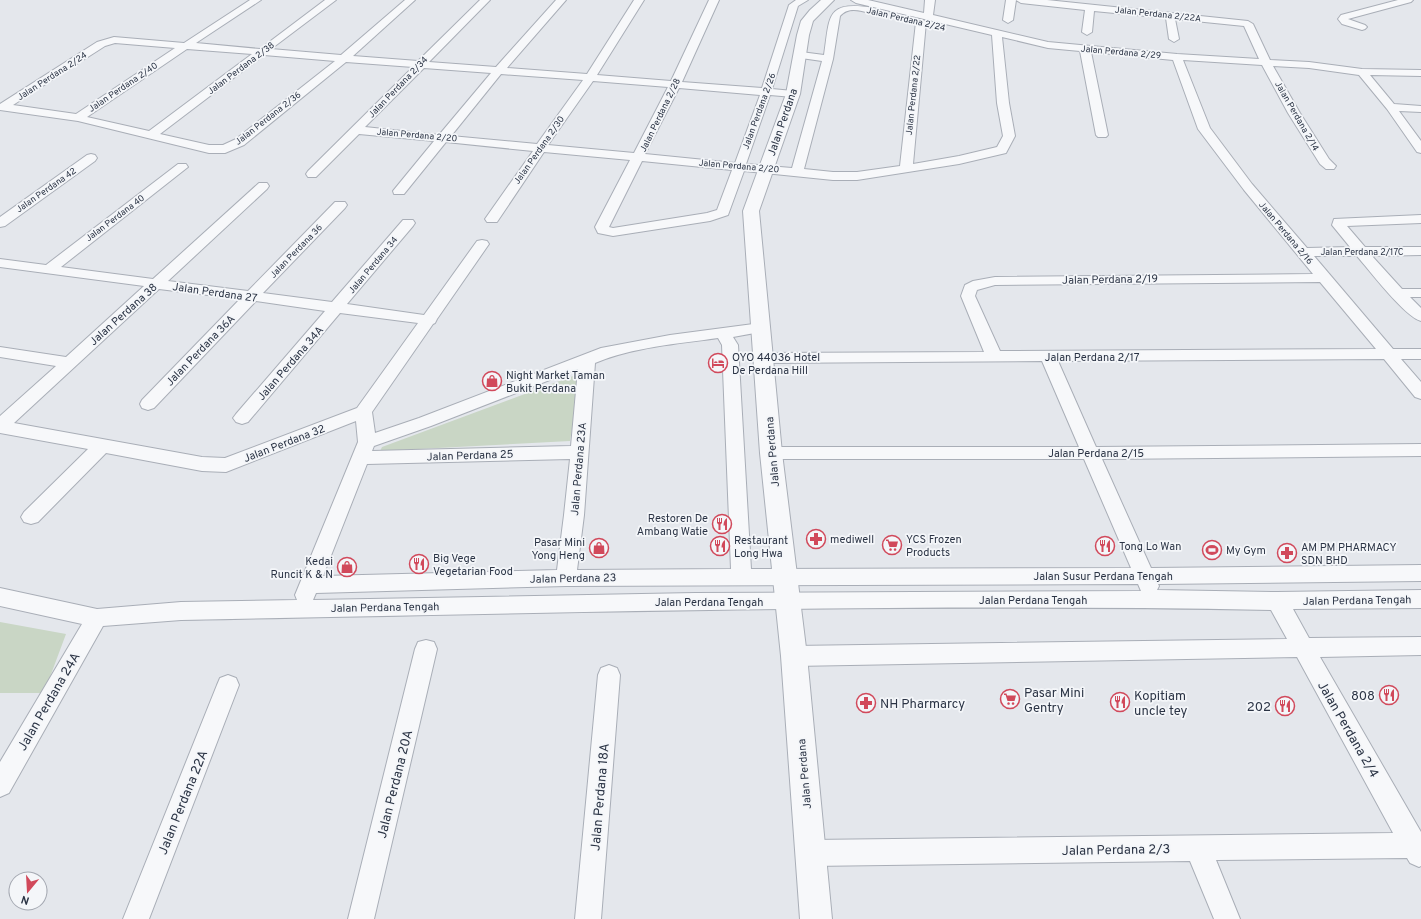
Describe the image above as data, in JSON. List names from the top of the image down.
{
  "streets": {
    "street": [
      "Jalan Perdana 2/22A",
      "Jalan Perdana 2/24",
      "Jalan Perdana 2/29",
      "Jalan Perdana 2/38",
      "Jalan Perdana 2/40",
      "Jalan Perdana 2/34",
      "Jalan Perdana 2/22",
      "Jalan Perdana 2/26",
      "Jalan Perdana 2/28",
      "Jalan Perdana 2/14",
      "Jalan Perdana 2/36",
      "Jalan Perdana",
      "Jalan Perdana 2/20",
      "Jalan Perdana 2/30",
      "Jalan Perdana 42",
      "Jalan Perdana 40",
      "Jalan Perdana 2/16",
      "Jalan Perdana 36",
      "Jalan Perdana 2/17C",
      "Jalan Perdana 34",
      "Jalan Perdana 2/19",
      "Jalan Perdana 27",
      "Jalan Perdana 38",
      "Jalan Perdana 36A",
      "Jalan Perdana 2/17",
      "Jalan Perdana 34A",
      "Jalan Perdana 32",
      "Jalan Perdana 2/15",
      "Jalan Perdana 25",
      "Jalan Perdana 23A",
      "Jalan Susur Perdana Tengah",
      "Jalan Perdana 23",
      "Jalan Perdana Tengah",
      "Jalan Perdana 24A",
      "Jalan Perdana 2/4",
      "Jalan Perdana 20A",
      "Jalan Perdana 18A",
      "Jalan Perdana 22A",
      "Jalan Perdana 2/3"
    ]
  },
  "crossings": [
    ["Jalan Perdana 2/22A", "Jalan Perdana 2/14"],
    ["Jalan Perdana 2/24", "Jalan Perdana 2/29"],
    ["Jalan Perdana 2/24", "Jalan Perdana 2/40"],
    ["Jalan Perdana 2/24", "Jalan Perdana 2/22"],
    ["Jalan Perdana 2/24", "Jalan Perdana 2/36"],
    ["Jalan Perdana 2/24", "Jalan Perdana 2/20"],
    ["Jalan Perdana 2/29", "Jalan Perdana 2/14"],
    ["Jalan Perdana 2/29", "Jalan Perdana 2/20"],
    ["Jalan Perdana 2/29", "Jalan Perdana 2/16"],
    ["Jalan Perdana 2/38", "Jalan Perdana 2/36"],
    ["Jalan Perdana 2/40", "Jalan Perdana 2/36"],
    ["Jalan Perdana 2/34", "Jalan Perdana 2/20"],
    ["Jalan Perdana 2/22", "Jalan Perdana 2/20"],
    ["Jalan Perdana 2/26", "Jalan Perdana 2/28"],
    ["Jalan Perdana 2/26", "Jalan Perdana 2/20"],
    ["Jalan Perdana 2/28", "Jalan Perdana 2/20"],
    ["Jalan Perdana", "Jalan Perdana 2/20"],
    ["Jalan Perdana", "Jalan Perdana 2/17"],
    ["Jalan Perdana", "Jalan Perdana 2/15"],
    ["Jalan Perdana", "Jalan Susur Perdana Tengah"],
    ["Jalan Perdana", "Jalan Perdana 23"],
    ["Jalan Perdana", "Jalan Perdana Tengah"],
    ["Jalan Perdana", "Jalan Perdana 2/3"],
    ["Jalan Perdana 2/20", "Jalan Perdana 2/30"],
    ["Jalan Perdana 40", "Jalan Perdana 27"],
    ["Jalan Perdana 2/16", "Jalan Perdana 2/17C"],
    ["Jalan Perdana 2/16", "Jalan Perdana 2/19"],
    ["Jalan Perdana 2/16", "Jalan Perdana 2/17"],
    ["Jalan Perdana 36", "Jalan Perdana 27"],
    ["Jalan Perdana 36", "Jalan Perdana 36A"],
    ["Jalan Perdana 34", "Jalan Perdana 27"],
    ["Jalan Perdana 34", "Jalan Perdana 34A"],
    ["Jalan Perdana 2/19", "Jalan Perdana 2/17"],
    ["Jalan Perdana 27", "Jalan Perdana 38"],
    ["Jalan Perdana 27", "Jalan Perdana 36A"],
    ["Jalan Perdana 27", "Jalan Perdana 34A"],
    ["Jalan Perdana 38", "Jalan Perdana 32"],
    ["Jalan Perdana 25", "Jalan Perdana 23A"],
    ["Jalan Perdana 23A", "Jalan Perdana 23"],
    ["Jalan Susur Perdana Tengah", "Jalan Perdana 23"],
    ["Jalan Perdana Tengah", "Jalan Perdana 24A"],
    ["Jalan Perdana Tengah", "Jalan Perdana 2/4"],
    ["Jalan Perdana 2/4", "Jalan Perdana 2/3"]
  ],
  "places": {
    "hotel": ["OYO 44036 Hotel De Perdana Hill"],
    "shop": ["Night Market Taman Bukit Perdana", "Pasar Mini Yong Heng", "Kedai Runcit K & N"],
    "restaurant": [
      "Restoren De Ambang Watie",
      "Restaurant Long Hwa",
      "Tong Lo Wan",
      "Big Vege Vegetarian Food",
      "808",
      "Kopitiam uncle tey",
      "202"
    ],
    "pharmacy": ["mediwell", "AM PM PHARMACY SDN BHD", "NH Pharmarcy"],
    "supermarket": ["YCS Frozen Products", "Pasar Mini Gentry"],
    "sports": ["My Gym"]
  },
  "north": "bottom"
}
